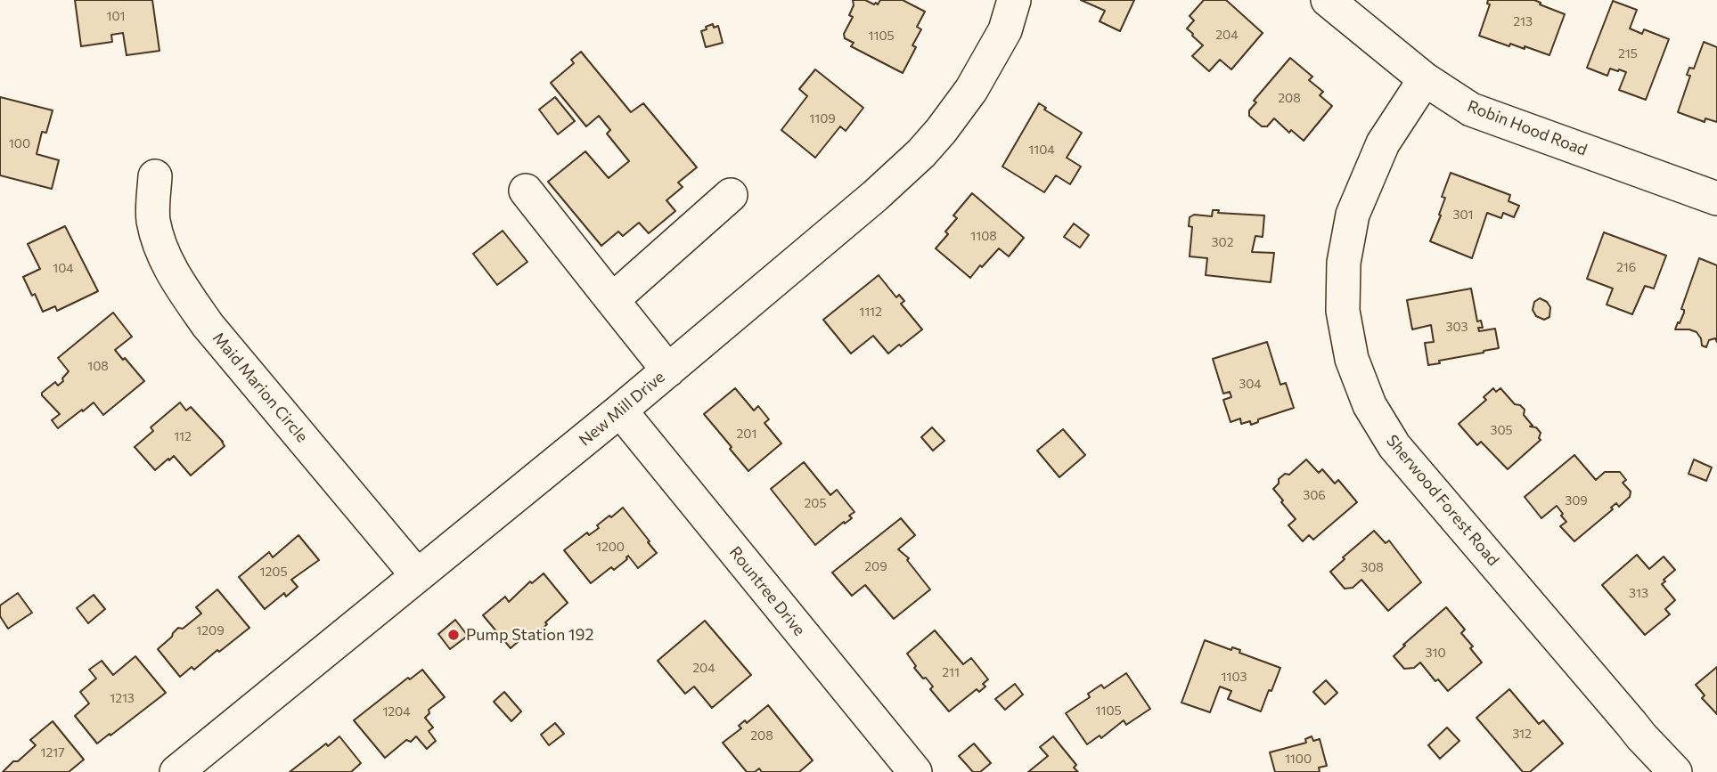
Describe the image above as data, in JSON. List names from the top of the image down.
{
  "streets": {
    "street": [
      "Robin Hood Road",
      "Maid Marion Circle",
      "New Mill Drive",
      "Sherwood Forest Road",
      "Rountree Drive"
    ]
  },
  "crossings": [
    ["Robin Hood Road", "Sherwood Forest Road"],
    ["Maid Marion Circle", "New Mill Drive"],
    ["New Mill Drive", "Rountree Drive"]
  ],
  "places": ["Pump Station 192"],
  "house_numbers": [
    "101",
    "213",
    "204",
    "1105",
    "215",
    "208",
    "1109",
    "100",
    "1104",
    "301",
    "1108",
    "302",
    "216",
    "104",
    "1112",
    "303",
    "108",
    "304",
    "305",
    "201",
    "112",
    "306",
    "309",
    "205",
    "1200",
    "209",
    "308",
    "1205",
    "313",
    "1209",
    "310",
    "204",
    "211",
    "1103",
    "1213",
    "1105",
    "1204",
    "312",
    "208",
    "1217",
    "1100"
  ]
}
